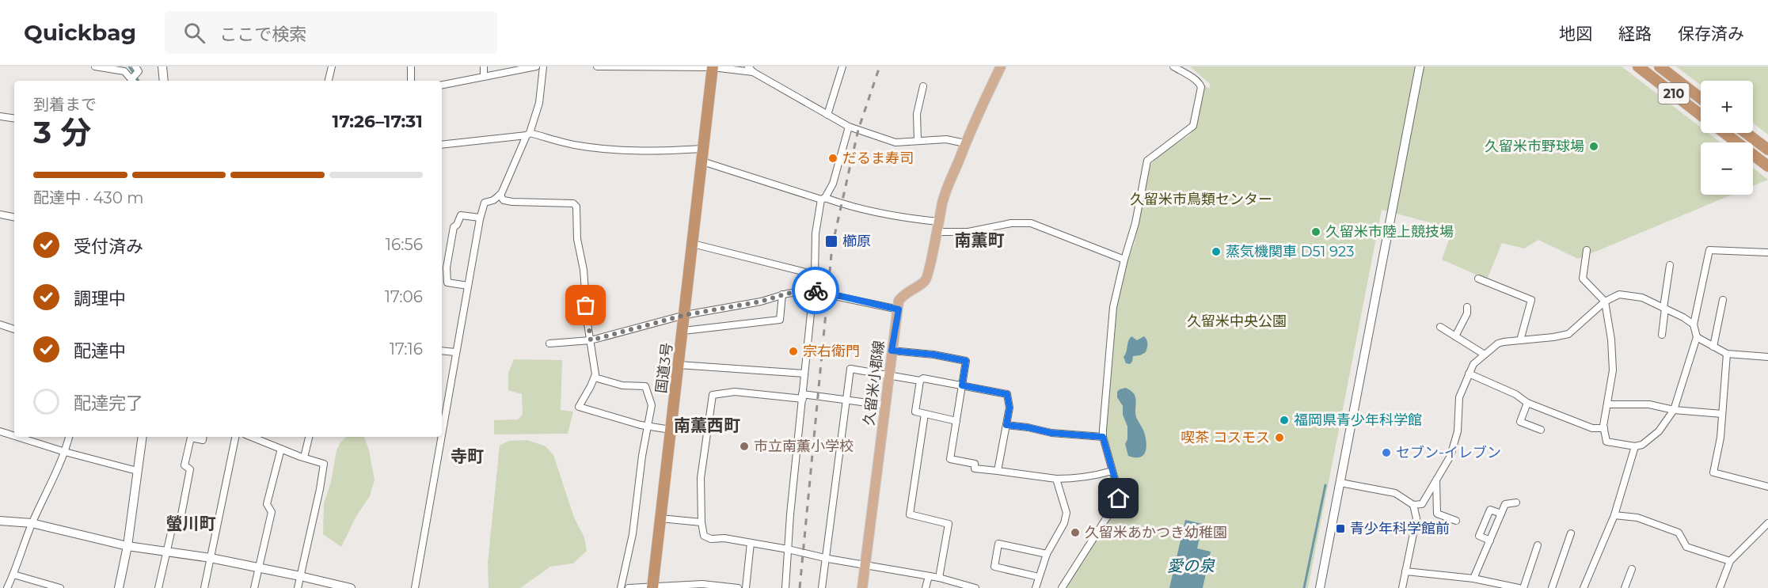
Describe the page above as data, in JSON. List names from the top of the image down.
{
  "streets": {
    "highway": ["210", "国道3号"],
    "main road": ["久留米小郡線"]
  },
  "districts": [
    "南薫町",
    "南薫西町",
    "寺町",
    "螢川町"
  ],
  "water": ["愛の泉"],
  "parks": ["久留米市鳥類センター", "久留米中央公園"],
  "places": {
    "other": [
      "久留米市野球場",
      "だるま寿司",
      "久留米市陸上競技場",
      "蒸気機関車 D51 923",
      "宗右衛門",
      "福岡県青少年科学館",
      "喫茶 コスモス",
      "市立南薫小学校",
      "セブン-イレブン",
      "久留米あかつき幼稚園"
    ],
    "transit": ["櫛原", "青少年科学館前"]
  },
  "page": {
    "header": "Quickbag",
    "search": "ここで検索",
    "nav": ["地図", "経路", "保存済み"],
    "map_buttons": ["+", "−"],
    "heading": ["3 分", "到着まで", "17:26–17:31"],
    "bar": "配達中 · 430 m",
    "list": [
      ["受付済み", "16:56"],
      ["調理中", "17:06"],
      ["配達中", "17:16"],
      "配達完了"
    ]
  }
}
